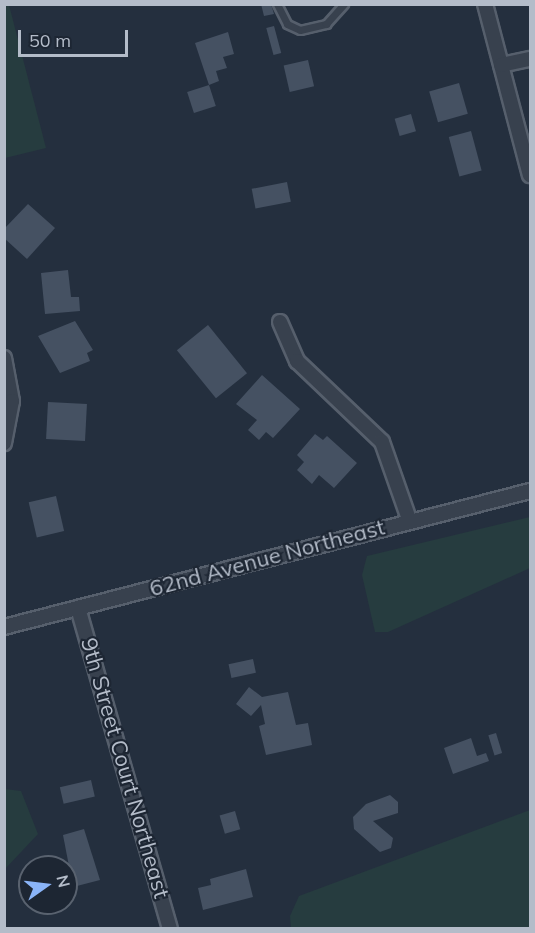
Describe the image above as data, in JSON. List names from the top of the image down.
{
  "streets": {
    "street": ["62nd Avenue Northeast", "9th Street Court Northeast"]
  },
  "crossings": [
    ["62nd Avenue Northeast", "9th Street Court Northeast"]
  ],
  "scale_bar": "50 m",
  "north": "right"
}
